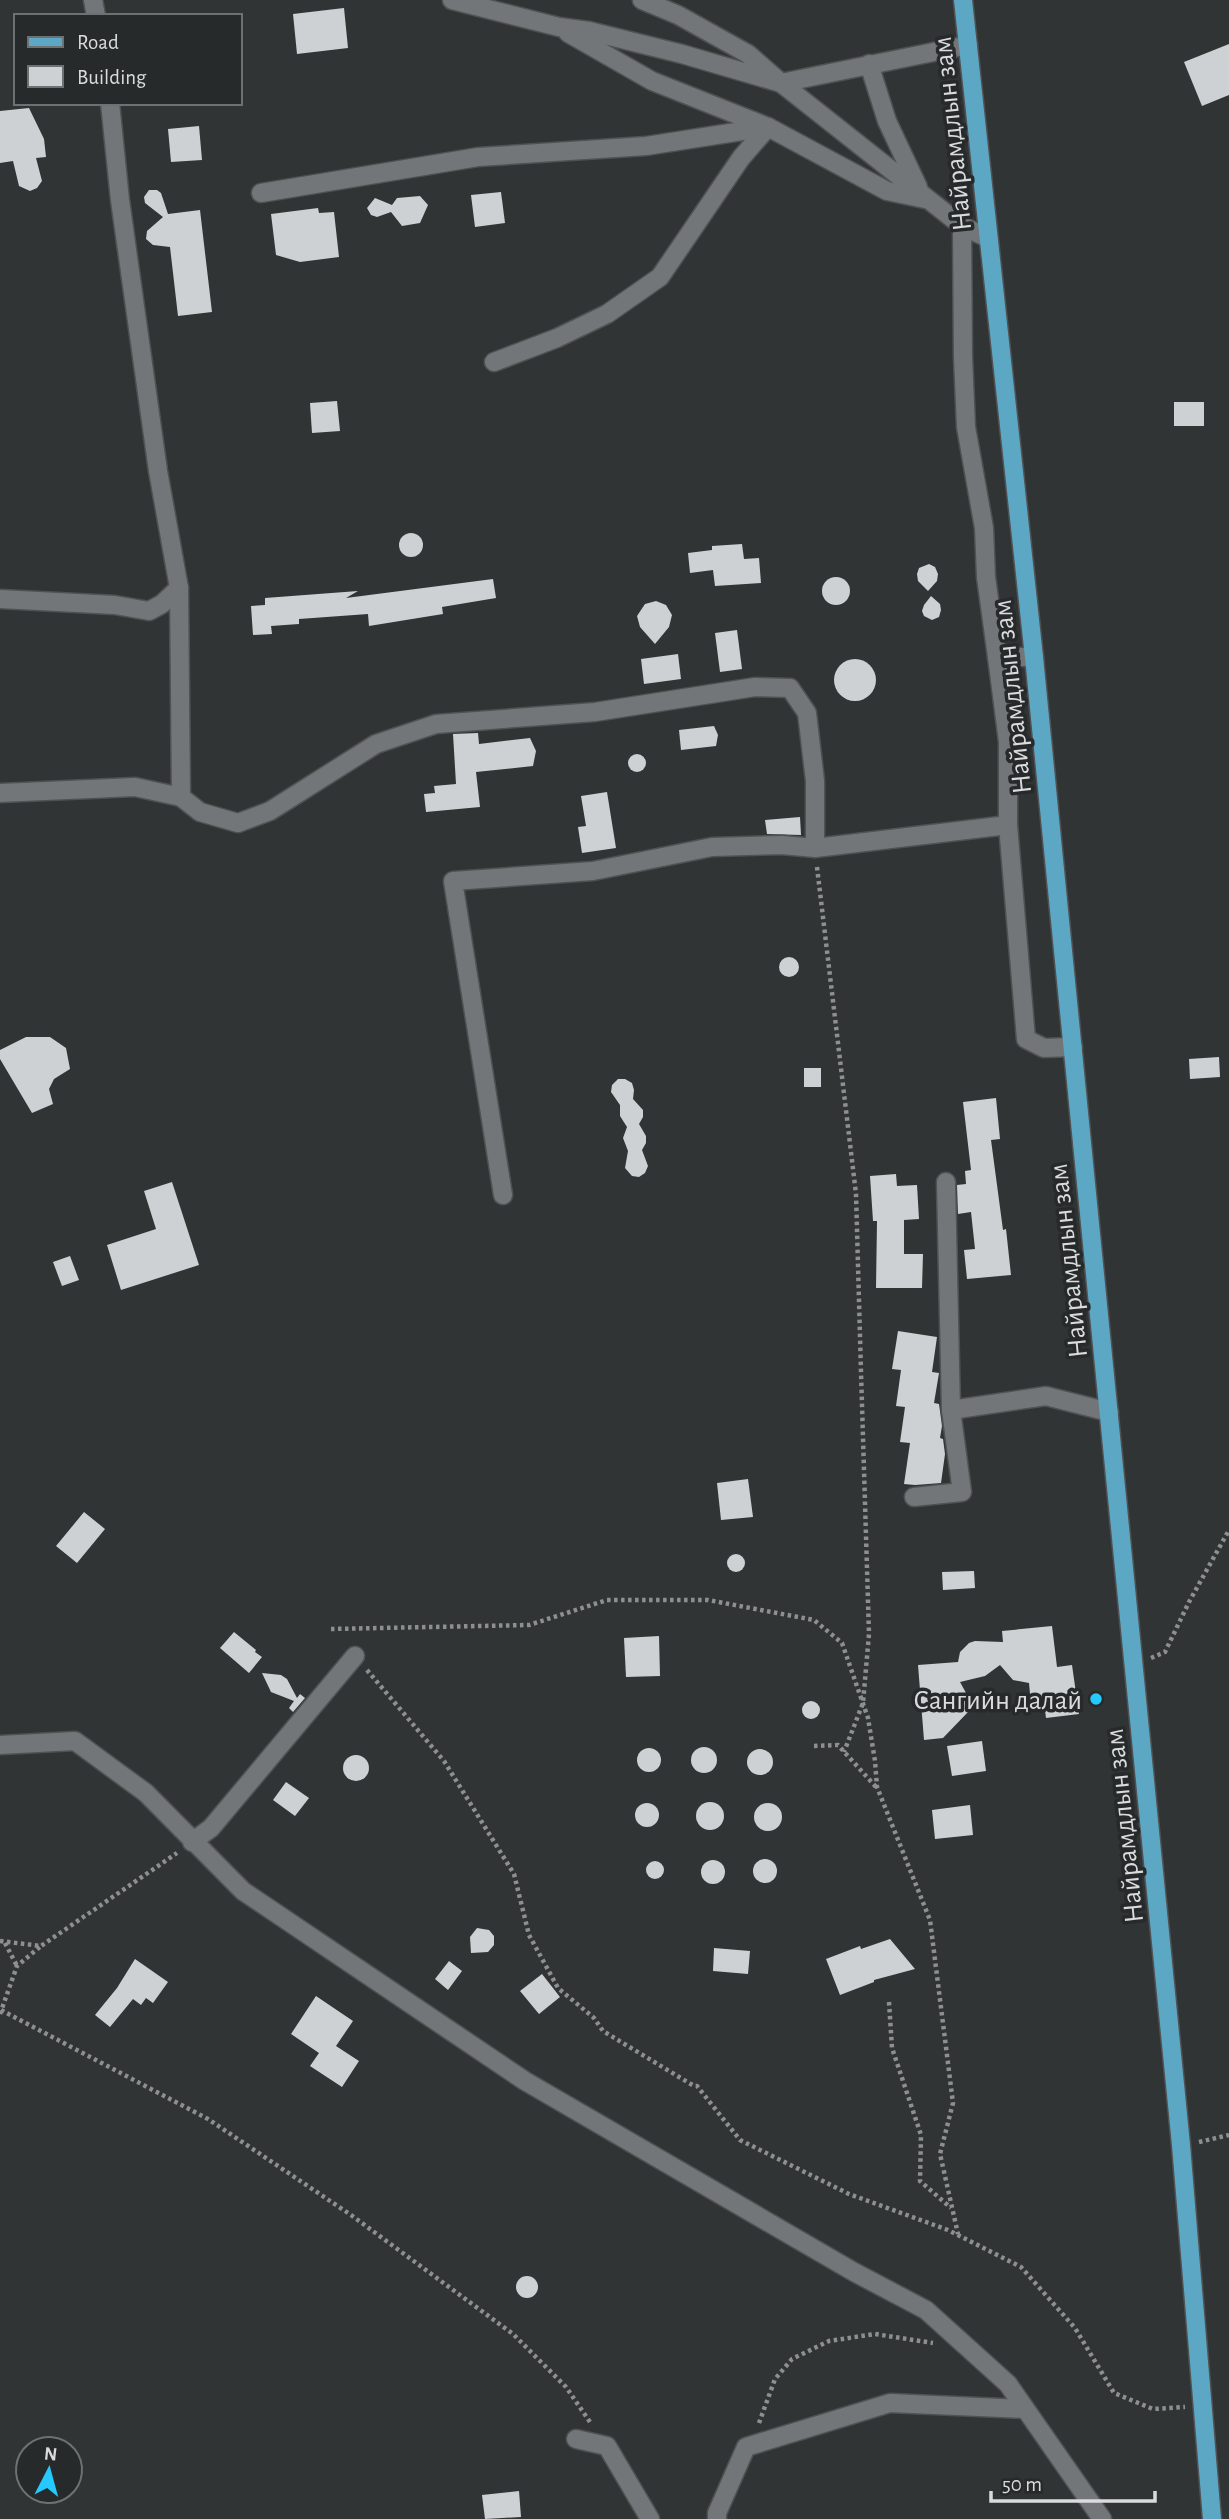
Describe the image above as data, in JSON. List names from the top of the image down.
{
  "streets": {
    "main road": ["Найрамдлын зам"]
  },
  "places": ["Сангийн далай"],
  "legend": ["Road", "Building"],
  "scale_bar": "50 m",
  "north": "top"
}
